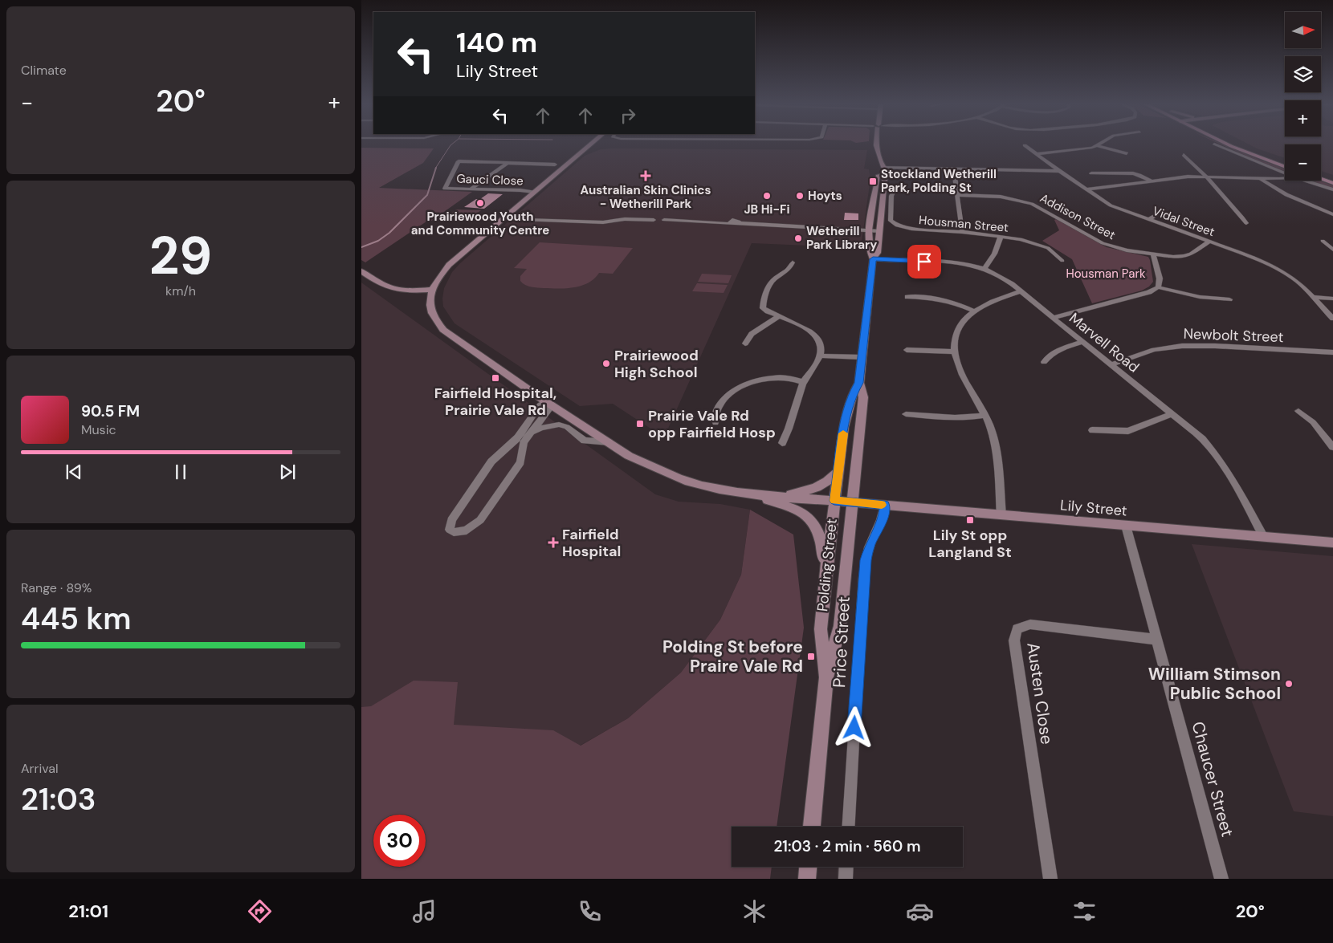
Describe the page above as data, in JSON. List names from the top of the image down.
{
  "streets": {
    "main road": ["Lily Street", "Polding Street"],
    "street": [
      "Gauci Close",
      "Addison Street",
      "Vidal Street",
      "Housman Street",
      "Newbolt Street",
      "Marvell Road",
      "Price Street",
      "Austen Close",
      "Chaucer Street"
    ]
  },
  "crossings": [
    ["Addison Street", "Vidal Street"],
    ["Newbolt Street", "Marvell Road"],
    ["Marvell Road", "Lily Street"],
    ["Marvell Road", "Polding Street"],
    ["Lily Street", "Polding Street"],
    ["Lily Street", "Price Street"],
    ["Lily Street", "Chaucer Street"],
    ["Austen Close", "Chaucer Street"]
  ],
  "parks": ["Housman Park"],
  "places": {
    "health": ["Australian Skin Clinics - Wetherill Park", "Fairfield Hospital"],
    "transit": [
      "Stockland Wetherill Park, Polding St",
      "Fairfield Hospital, Prairie Vale Rd",
      "Prairie Vale Rd opp Fairfield Hosp",
      "Lily St opp Langland St",
      "Polding St before Praire Vale Rd"
    ],
    "other": [
      "JB Hi-Fi",
      "Hoyts",
      "Prairiewood Youth and Community Centre",
      "Wetherill Park Library",
      "Prairiewood High School",
      "William Stimson Public School"
    ]
  },
  "north": "right",
  "page": {
    "tile": [
      "Climate",
      ["29", "km/h"],
      ["Range · 89%", "445 km"],
      ["Arrival", "21:03"]
    ],
    "map_buttons": ["+", "−"],
    "turn": ["140 m", "Lily Street"],
    "heat": ["−", "20°", "+"],
    "song": ["90.5 FM", "Music"],
    "limit": "30",
    "trip": "21:03 · 2 min · 560 m",
    "tabs": ["21:01", "20°"]
  }
}
